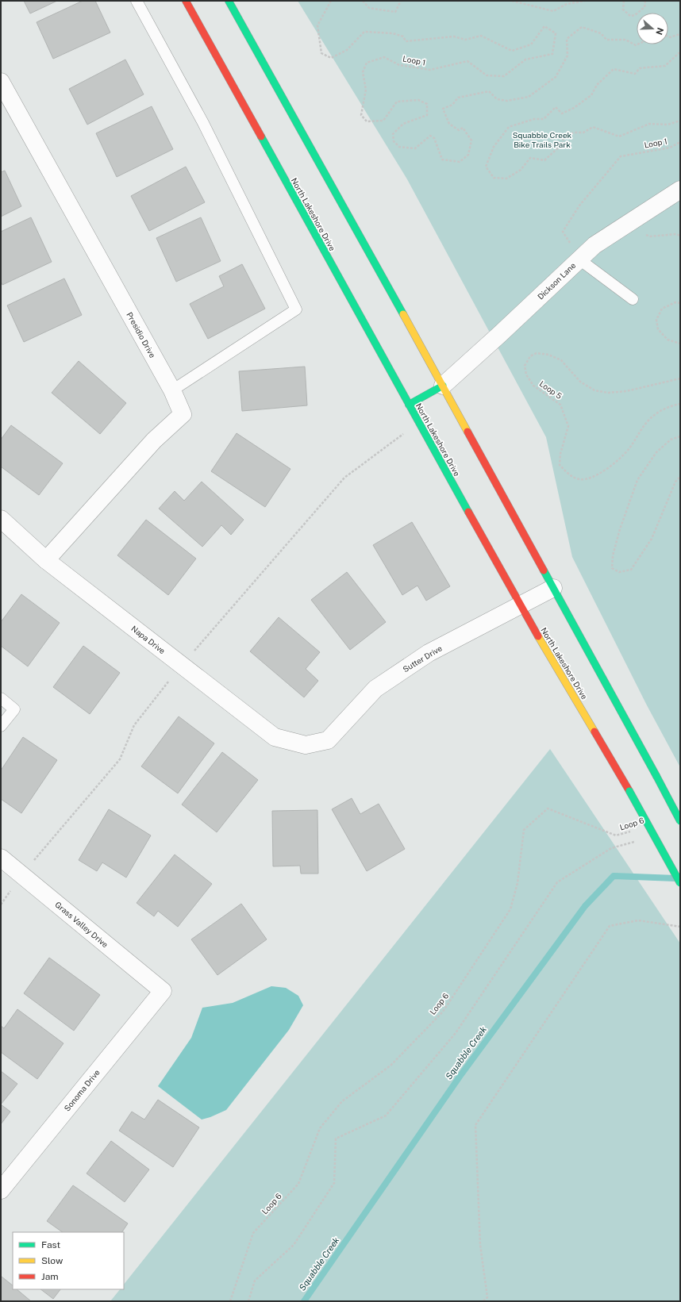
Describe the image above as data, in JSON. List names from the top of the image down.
{
  "streets": {
    "main road": ["North Lakeshore Drive"],
    "street": [
      "Dickson Lane",
      "Presidio Drive",
      "Napa Drive",
      "Sutter Drive",
      "Grass Valley Drive",
      "Sonoma Drive"
    ],
    "path": ["Loop 1", "Loop 5", "Loop 6"]
  },
  "crossings": [
    ["Loop 1", "Dickson Lane"],
    ["North Lakeshore Drive", "Sutter Drive"],
    ["Presidio Drive", "Napa Drive"],
    ["Napa Drive", "Sutter Drive"],
    ["Grass Valley Drive", "Sonoma Drive"]
  ],
  "water": ["Squabble Creek"],
  "parks": ["Squabble Creek Bike Trails Park"],
  "legend": ["Fast", "Slow", "Jam"],
  "north": "right"
}
